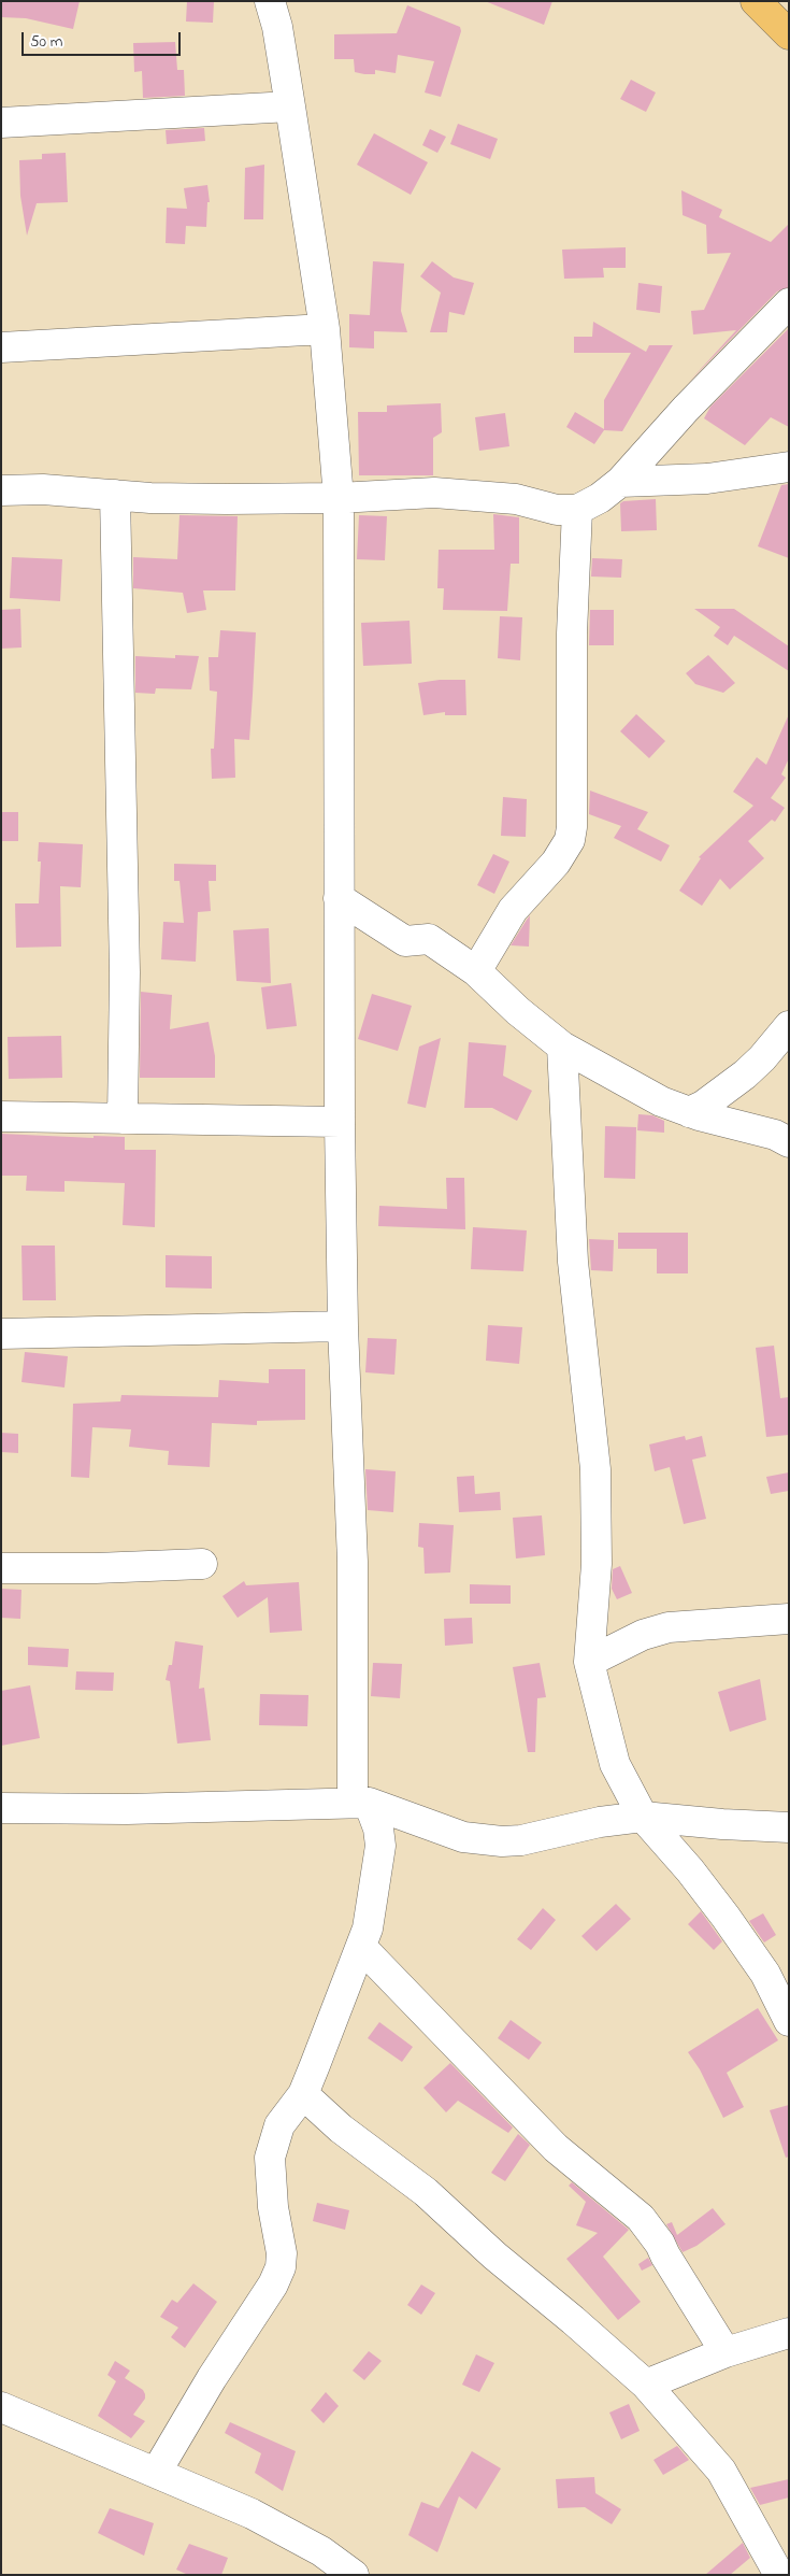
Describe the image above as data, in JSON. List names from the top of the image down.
{
  "scale_bar": "50 m"
}
